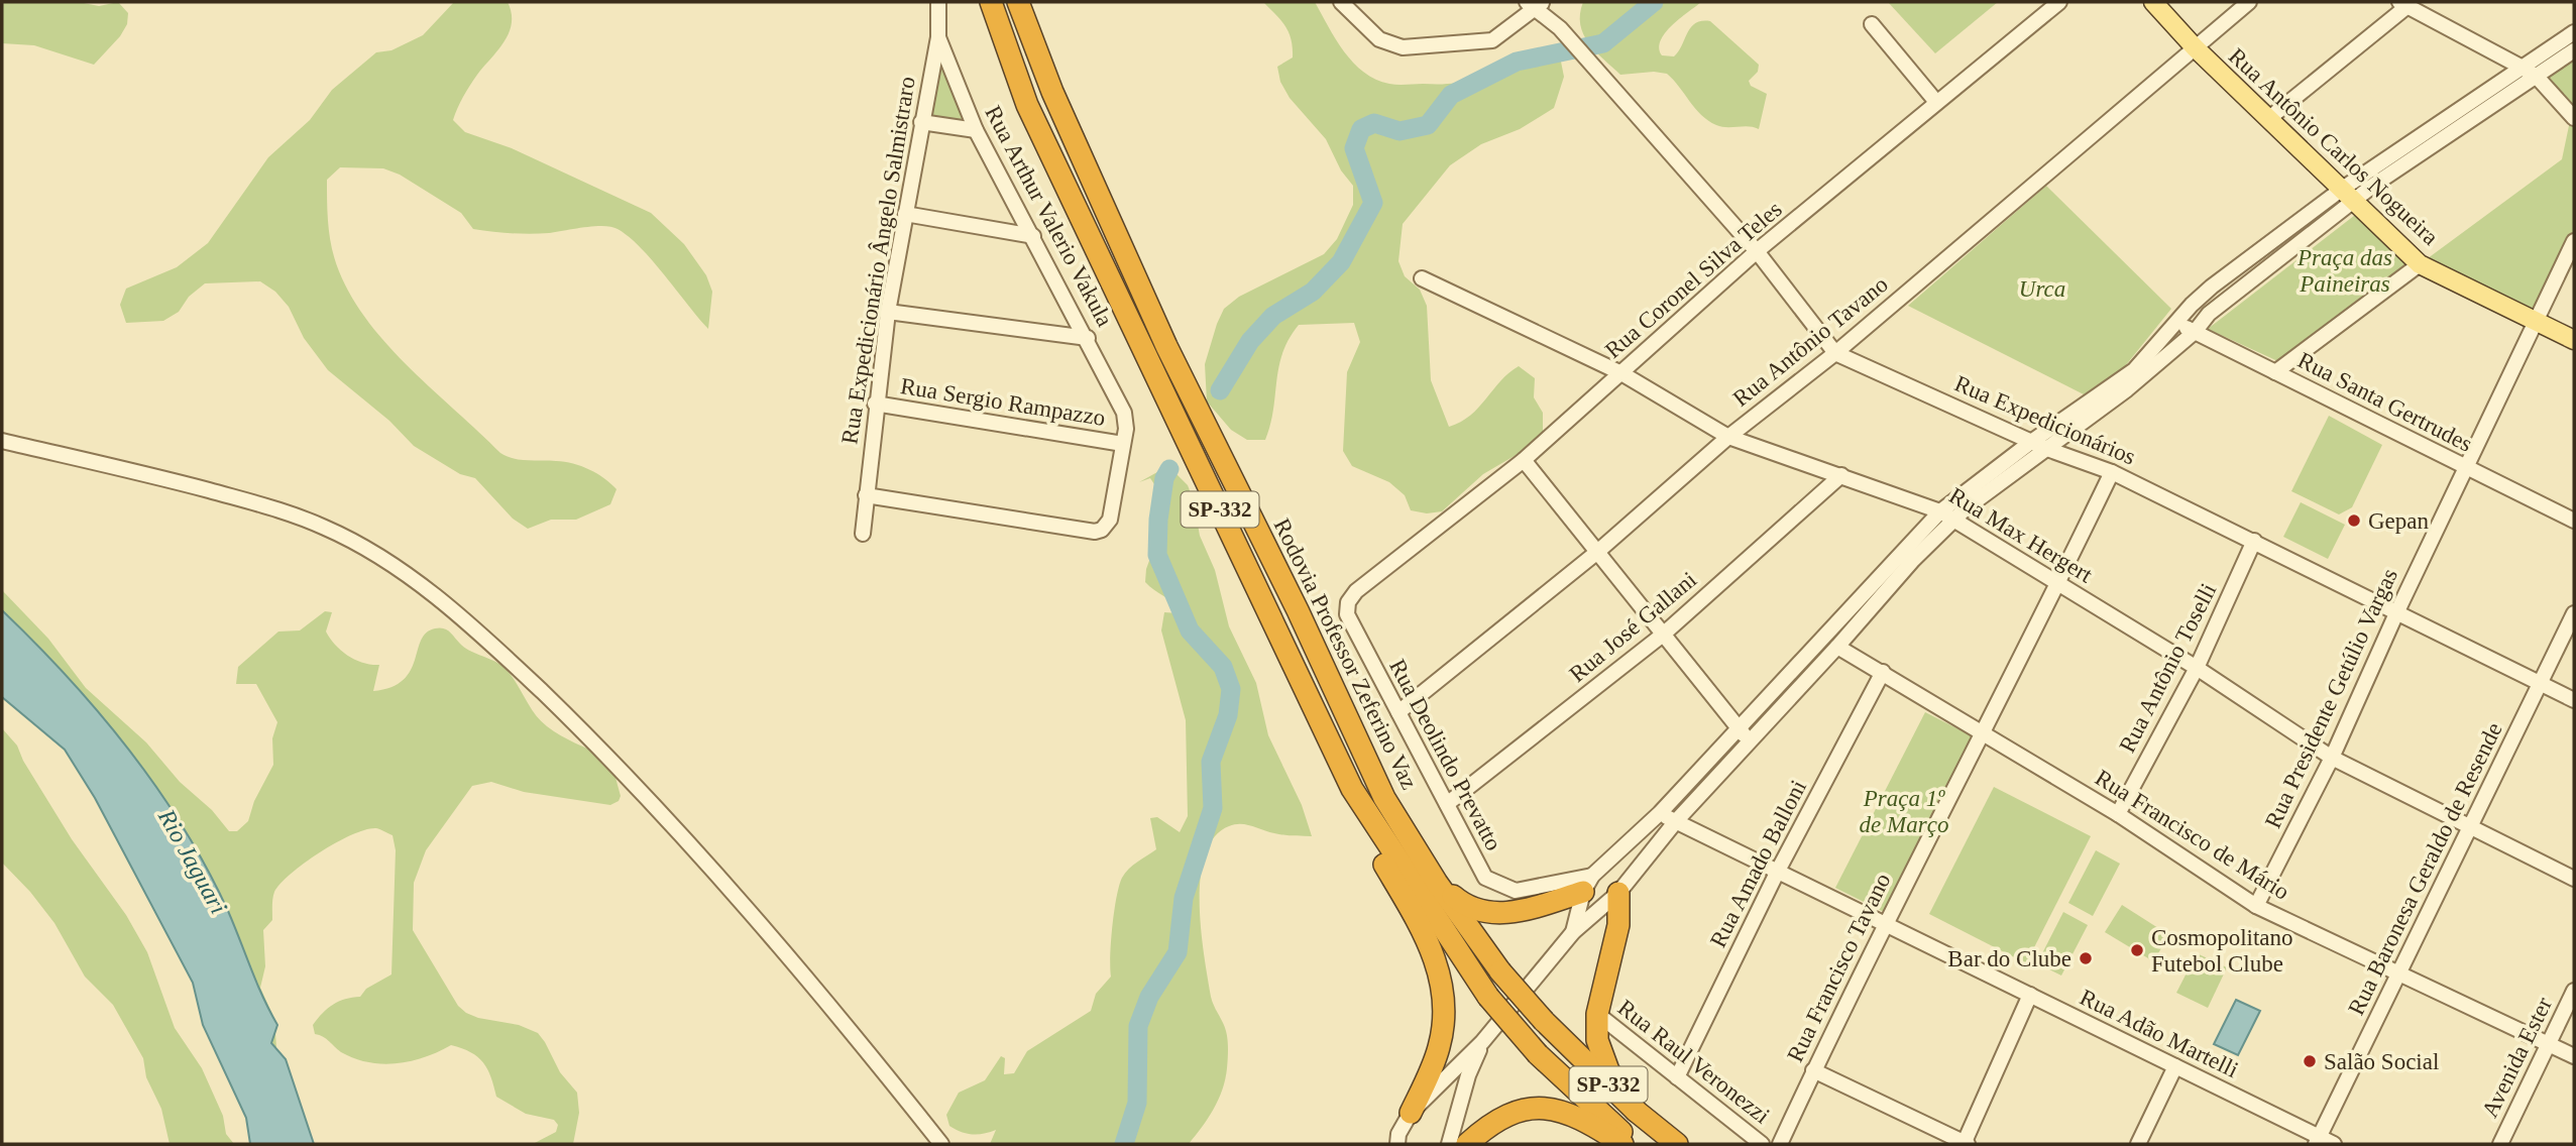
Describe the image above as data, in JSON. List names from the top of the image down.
{
  "streets": {
    "highway": ["SP-332", "Rodovia Professor Zeferino Vaz"],
    "main road": ["Rua Antônio Carlos Nogueira"],
    "street": [
      "Rua Arthur Valerio Vakula",
      "Rua Expedicionário Ângelo Salmistraro",
      "Rua Coronel Silva Teles",
      "Rua Antônio Tavano",
      "Rua Sergio Rampazzo",
      "Rua Santa Gertrudes",
      "Rua Expedicionários",
      "Rua Max Hergert",
      "Rua José Gallani",
      "Rua Antônio Toselli",
      "Rua Presidente Getúlio Vargas",
      "Rua Deolindo Prevatto",
      "Rua Francisco de Mário",
      "Rua Amado Balloni",
      "Rua Baronesa Geraldo de Resende",
      "Rua Francisco Tavano",
      "Rua Adão Martelli",
      "Avenida Ester",
      "Rua Raul Veronezzi"
    ]
  },
  "crossings": [
    ["Rua Antônio Carlos Nogueira", "Rua Antônio Tavano"],
    ["Rua Antônio Carlos Nogueira", "Rua Presidente Getúlio Vargas"],
    ["Rua Arthur Valerio Vakula", "Rua Expedicionário Ângelo Salmistraro"],
    ["Rua Arthur Valerio Vakula", "Rua Sergio Rampazzo"],
    ["Rua Expedicionário Ângelo Salmistraro", "Rua Sergio Rampazzo"],
    ["Rua Coronel Silva Teles", "Rua Expedicionários"],
    ["Rua Coronel Silva Teles", "Rua Max Hergert"],
    ["Rua Coronel Silva Teles", "Rua Deolindo Prevatto"],
    ["Rua Antônio Tavano", "Rua Expedicionários"],
    ["Rua Antônio Tavano", "Rua Max Hergert"],
    ["Rua Antônio Tavano", "Rua Deolindo Prevatto"],
    ["Rua Santa Gertrudes", "Rua Presidente Getúlio Vargas"],
    ["Rua Expedicionários", "Rua Antônio Toselli"],
    ["Rua Expedicionários", "Rua Presidente Getúlio Vargas"],
    ["Rua Expedicionários", "Rua Baronesa Geraldo de Resende"],
    ["Rua Expedicionários", "Rua Francisco Tavano"],
    ["Rua Max Hergert", "Rua José Gallani"],
    ["Rua Max Hergert", "Rua Antônio Toselli"],
    ["Rua Max Hergert", "Rua Presidente Getúlio Vargas"],
    ["Rua Max Hergert", "Rua Baronesa Geraldo de Resende"],
    ["Rua Max Hergert", "Rua Francisco Tavano"],
    ["Rua José Gallani", "Rua Deolindo Prevatto"],
    ["Rua Antônio Toselli", "Rua Francisco de Mário"],
    ["Rua Presidente Getúlio Vargas", "Rua Francisco de Mário"],
    ["Rua Francisco de Mário", "Rua Amado Balloni"],
    ["Rua Francisco de Mário", "Rua Baronesa Geraldo de Resende"],
    ["Rua Francisco de Mário", "Rua Francisco Tavano"],
    ["Rua Francisco de Mário", "Avenida Ester"],
    ["Rua Amado Balloni", "Rua Adão Martelli"],
    ["Rua Amado Balloni", "Rua Raul Veronezzi"],
    ["Rua Baronesa Geraldo de Resende", "Rua Adão Martelli"],
    ["Rua Francisco Tavano", "Rua Adão Martelli"]
  ],
  "water": ["Rio Jaguari"],
  "parks": ["Praça das Paineiras", "Urca", "Praça 1º de Março"],
  "places": [
    "Gepan",
    "Cosmopolitano Futebol Clube",
    "Bar do Clube",
    "Salão Social"
  ]
}
